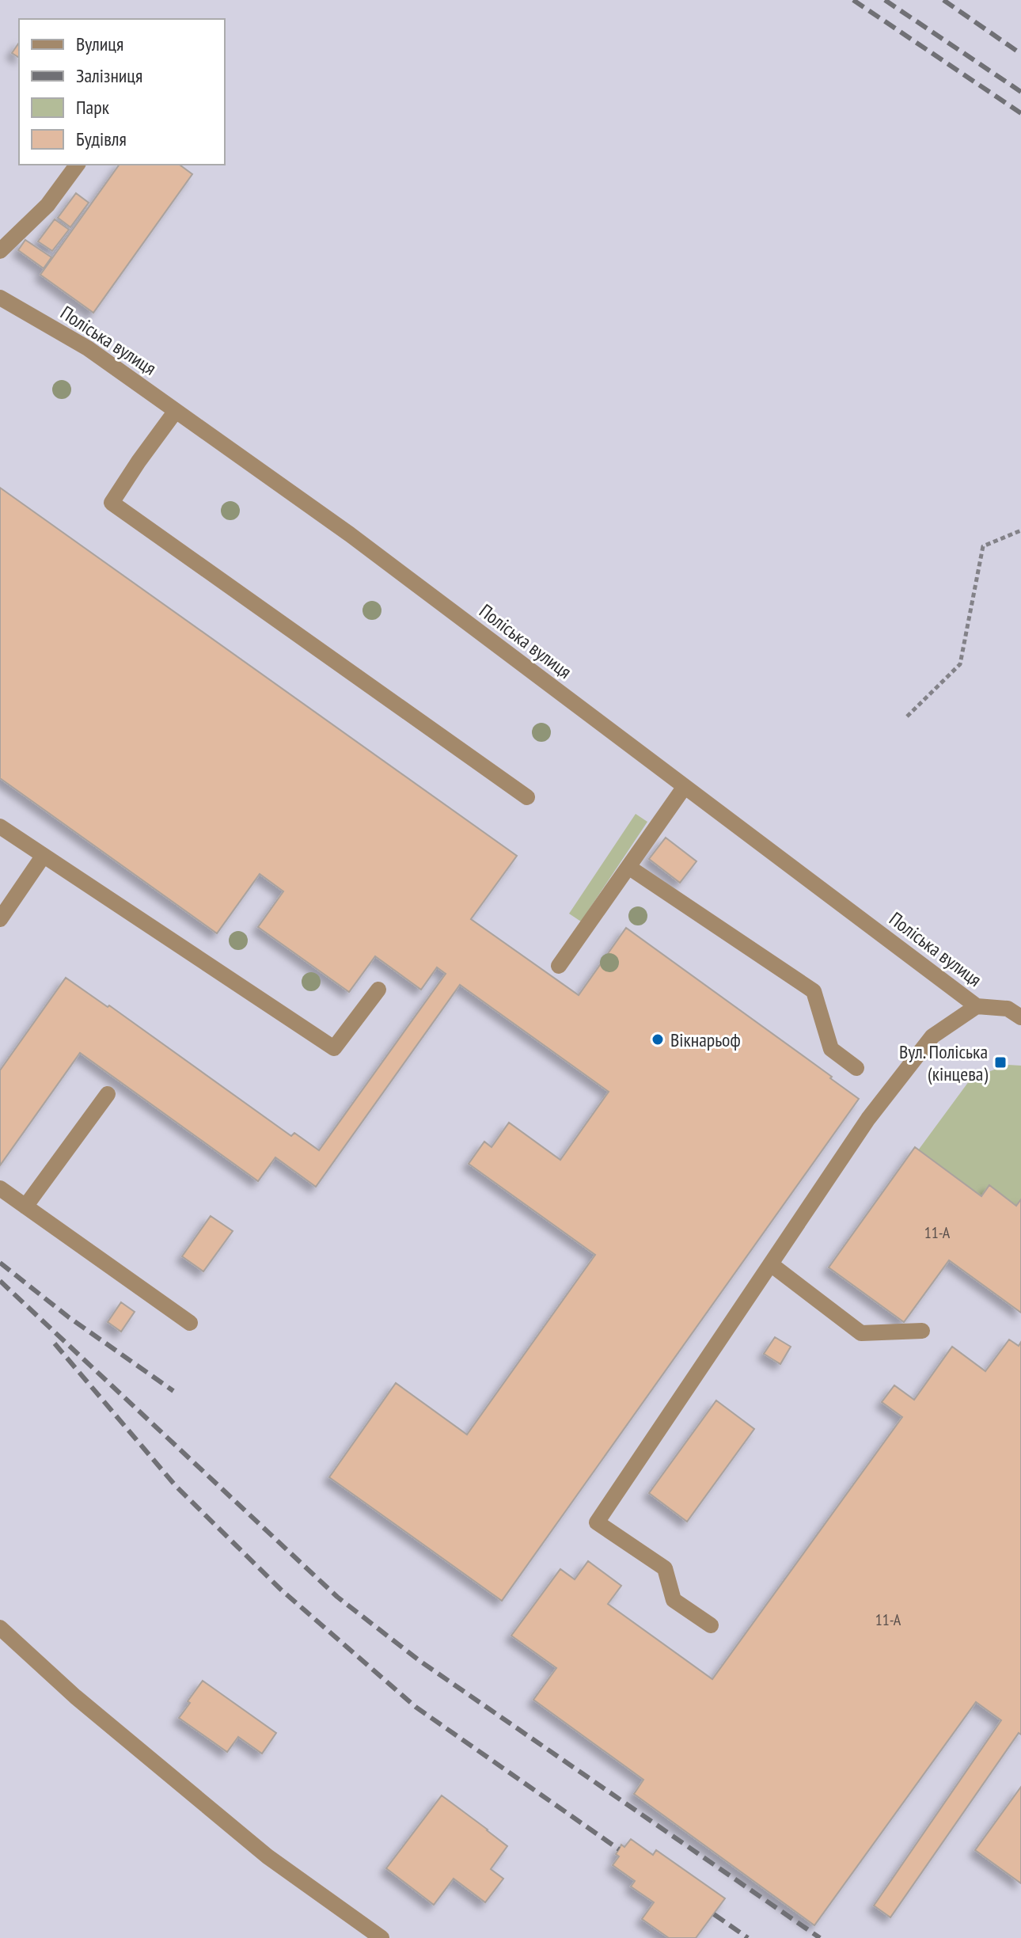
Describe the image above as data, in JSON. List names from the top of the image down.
{
  "streets": {
    "street": ["Поліська вулиця"]
  },
  "places": {
    "other": ["Вікнарьоф"],
    "transit": ["Вул. Поліська (кінцева)"]
  },
  "house_numbers": ["11-А", "11-А"],
  "legend": [
    "Вулиця",
    "Залізниця",
    "Парк",
    "Будівля"
  ]
}
